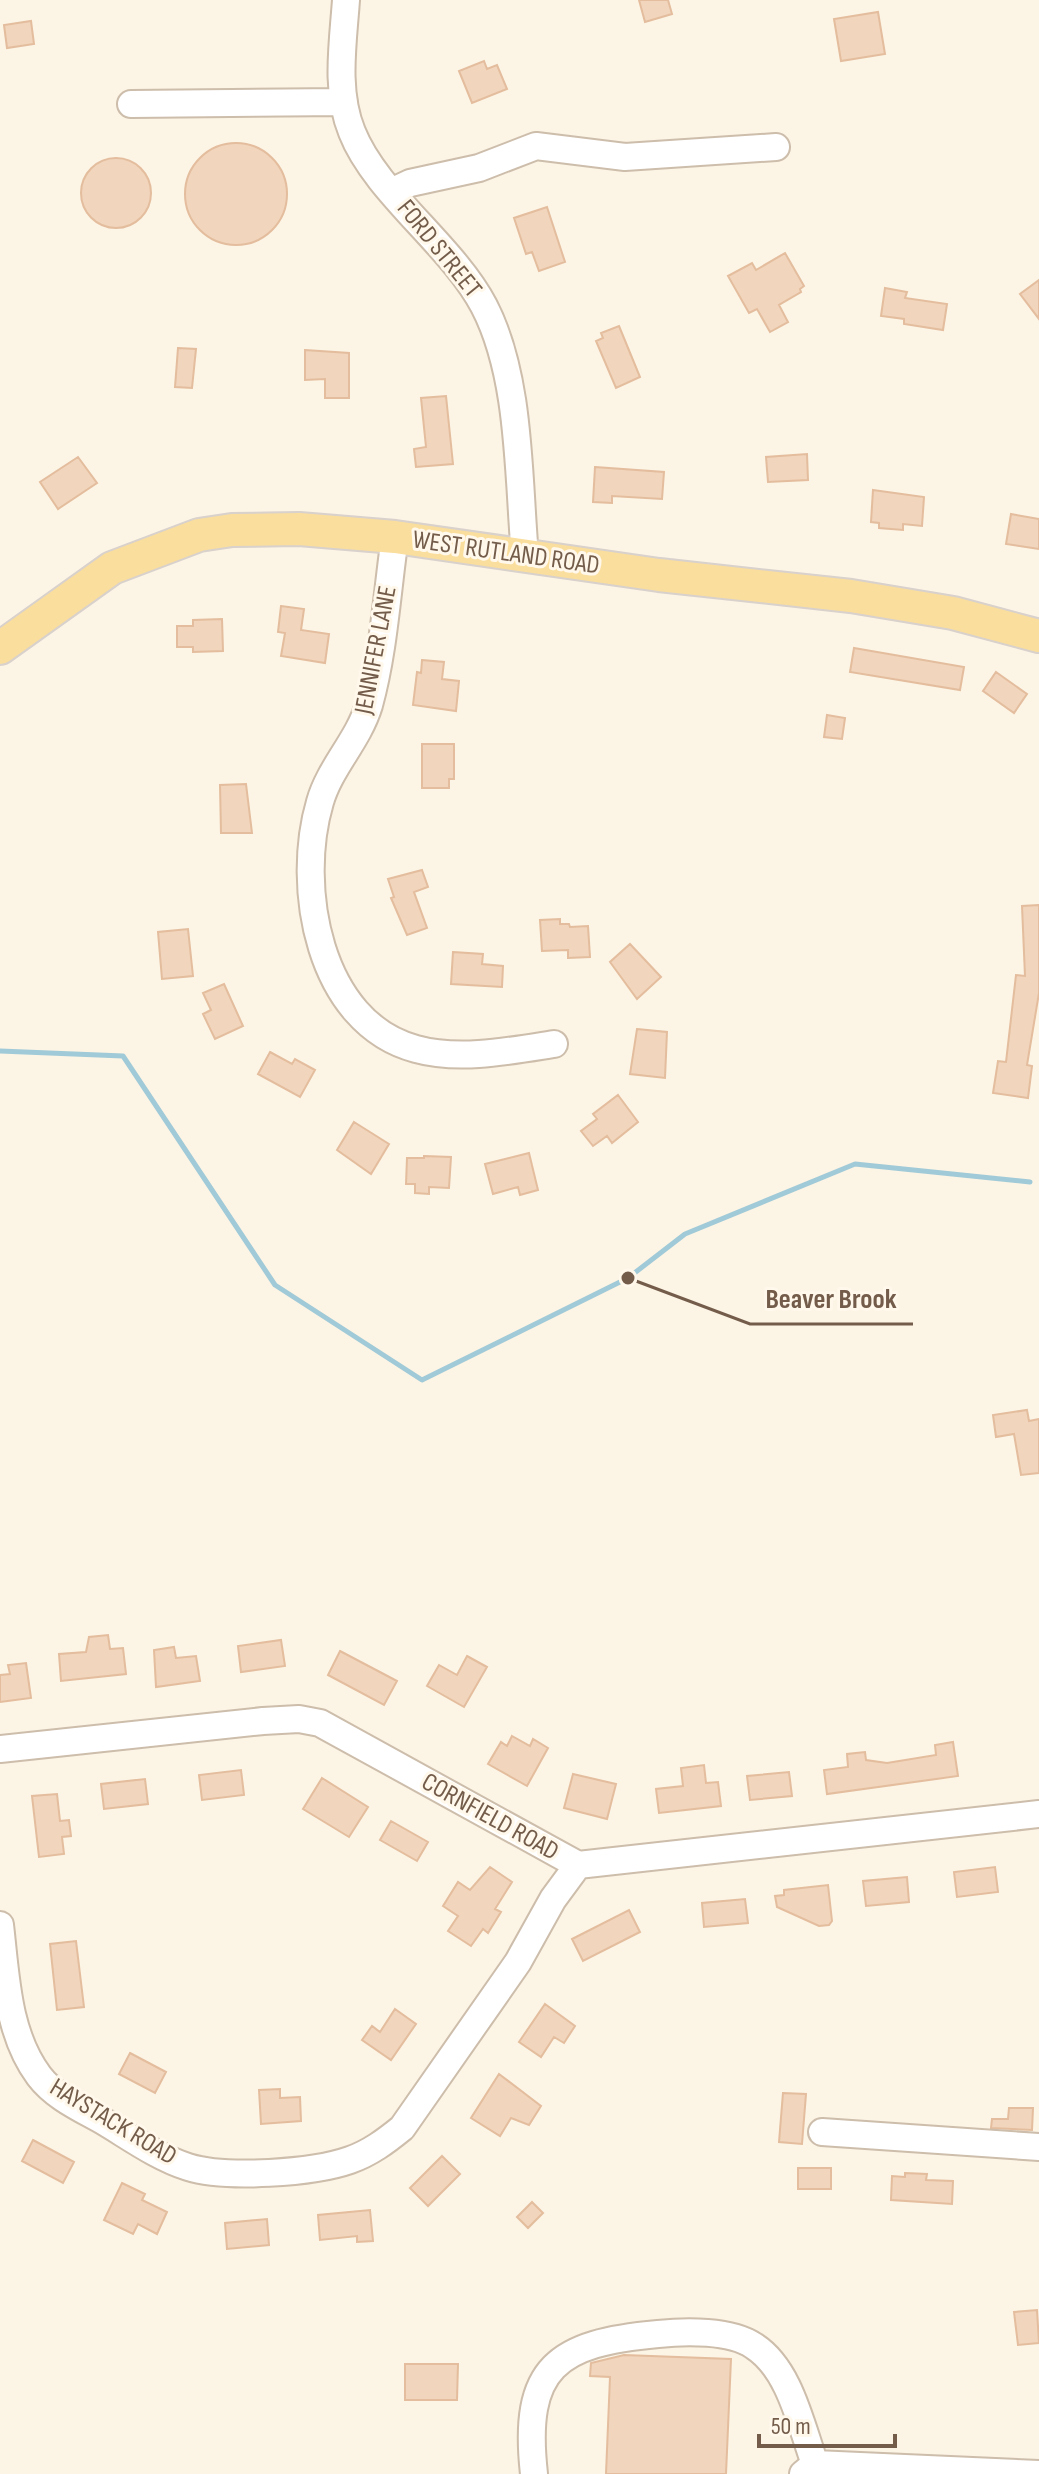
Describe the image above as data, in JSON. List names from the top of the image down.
{
  "streets": {
    "main road": ["WEST RUTLAND ROAD"],
    "street": [
      "FORD STREET",
      "JENNIFER LANE",
      "CORNFIELD ROAD",
      "HAYSTACK ROAD"
    ]
  },
  "crossings": [
    ["FORD STREET", "WEST RUTLAND ROAD"],
    ["WEST RUTLAND ROAD", "JENNIFER LANE"],
    ["CORNFIELD ROAD", "HAYSTACK ROAD"]
  ],
  "places": ["Beaver Brook"],
  "scale_bar": "50 m"
}
